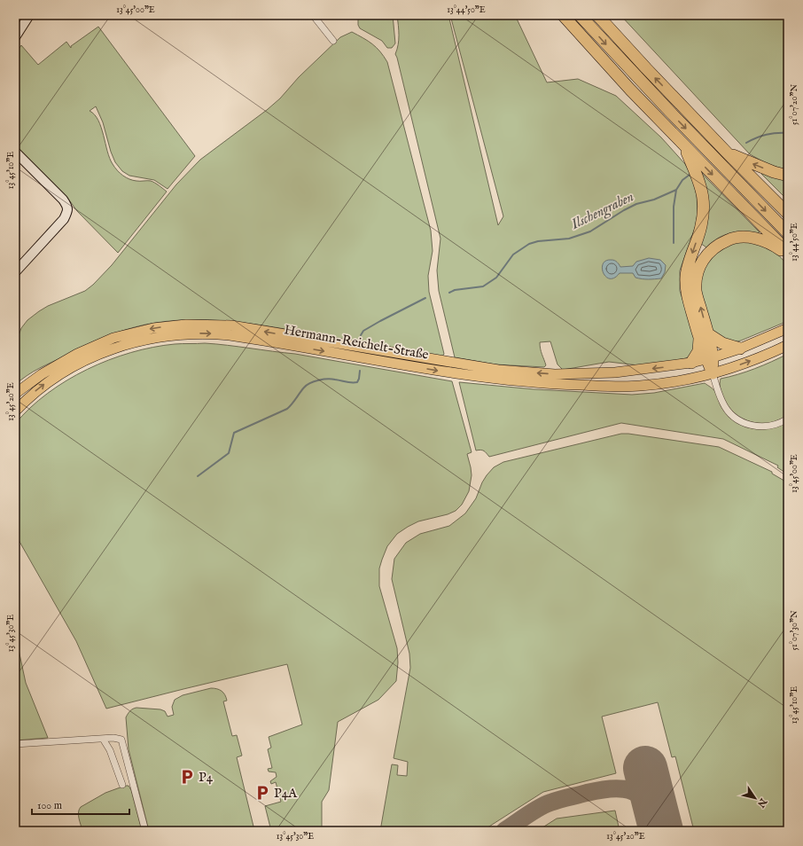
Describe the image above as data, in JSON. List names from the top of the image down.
{
  "streets": {
    "main road": ["Hermann-Reichelt-Straße"]
  },
  "water": ["Ilschengraben"],
  "places": {
    "parking": ["P4", "P4A"]
  },
  "scale_bar": "100 m",
  "north": "bottom right",
  "coordinates": [
    "13°45'00\"E",
    "13°44'50\"E",
    "51°07'20\"N",
    "13°45'10\"E",
    "13°45'20\"E",
    "51°07'30\"N",
    "13°45'30\"E"
  ]
}
